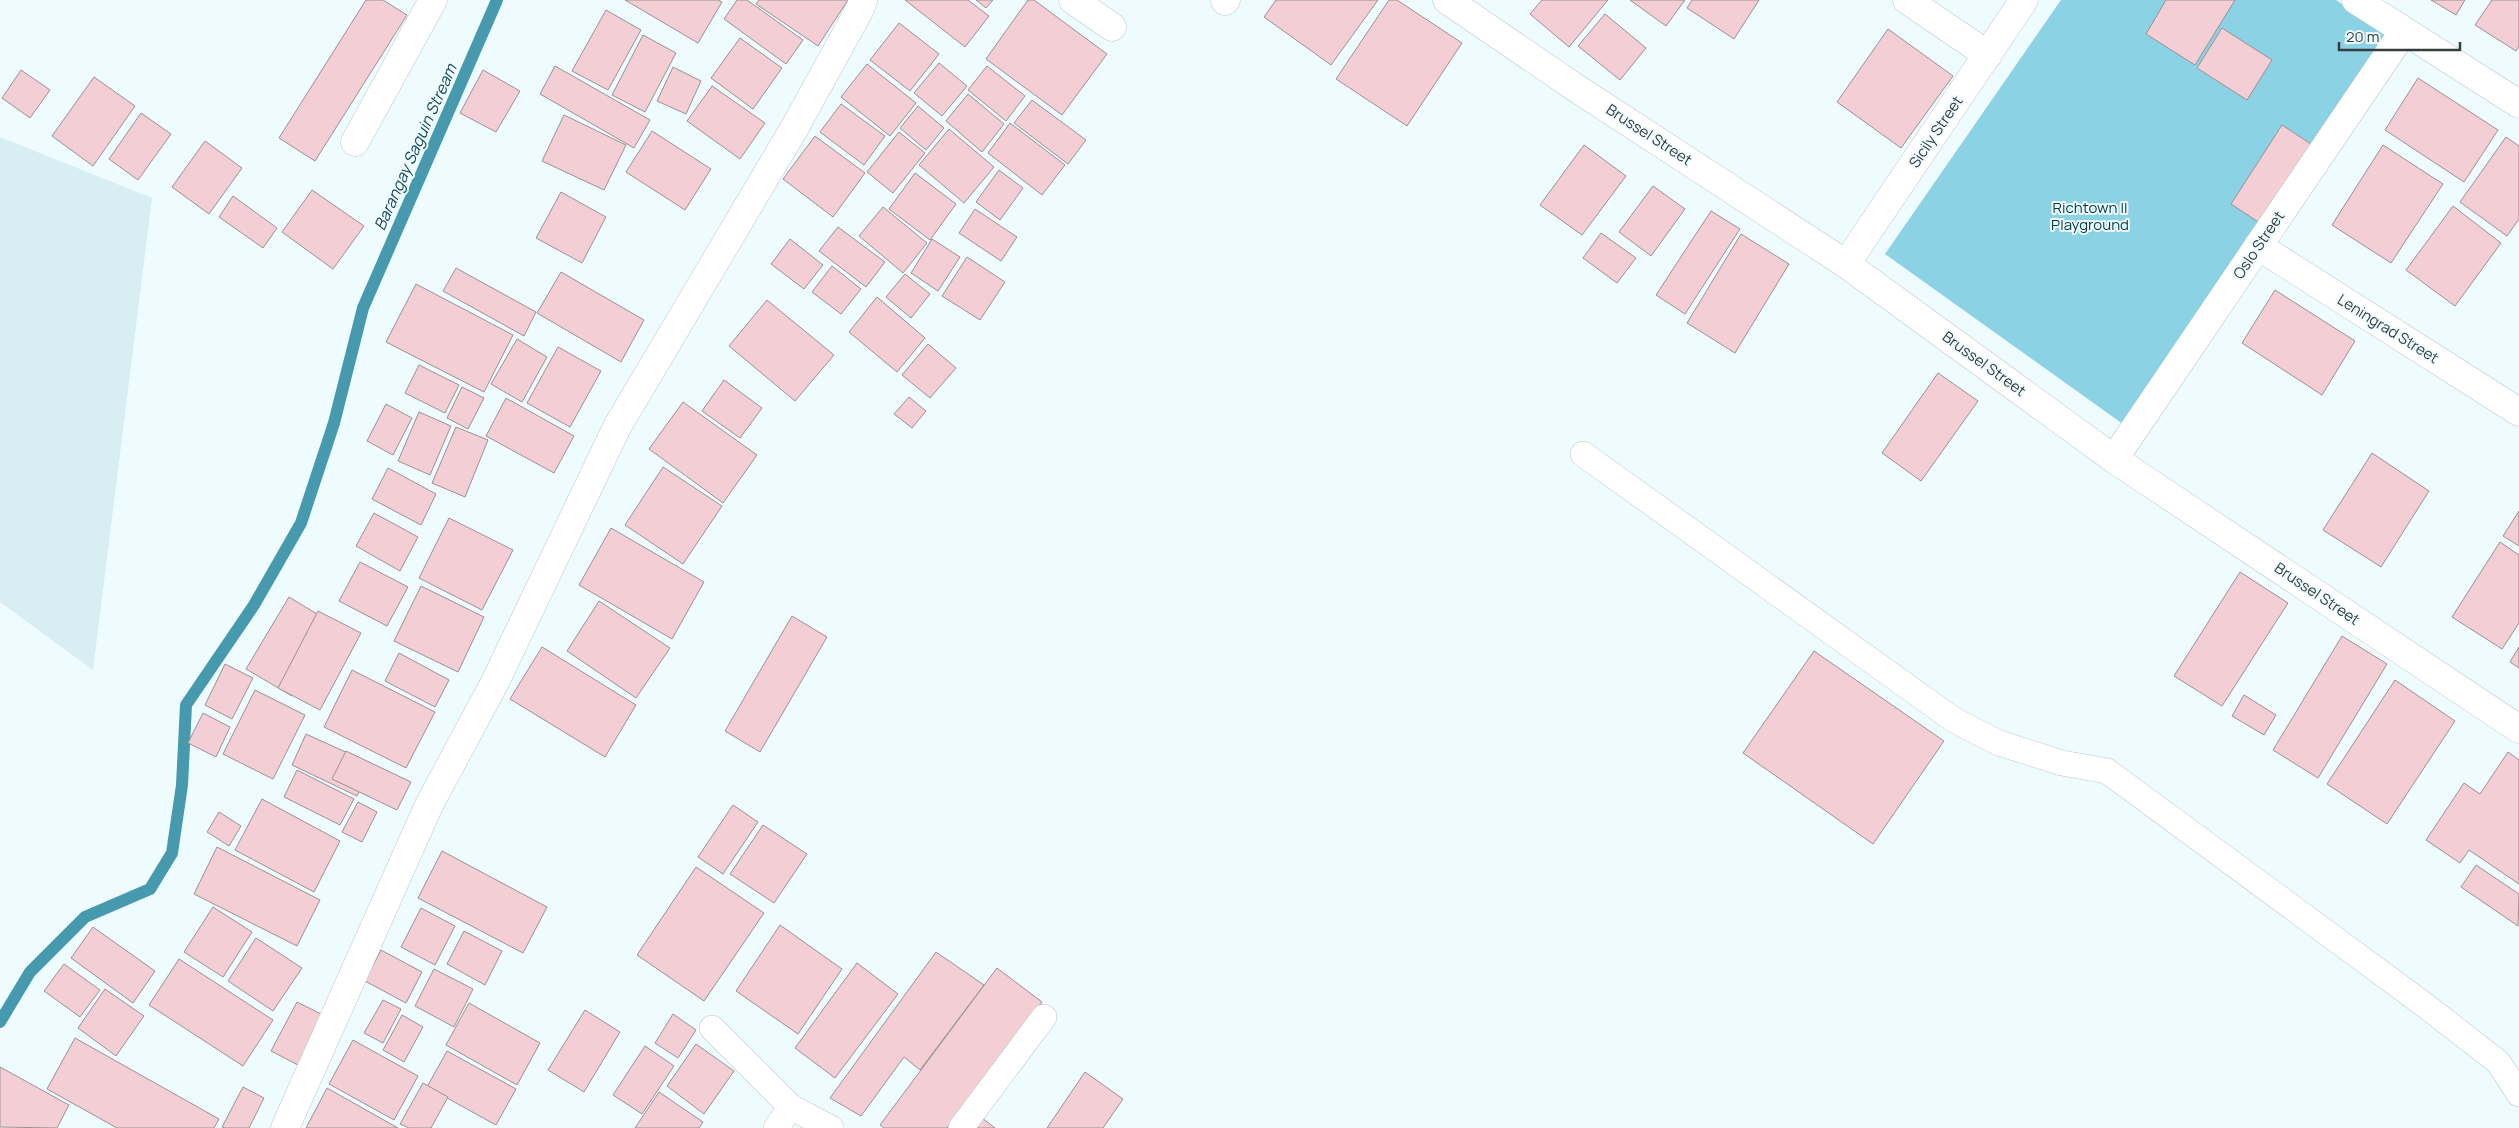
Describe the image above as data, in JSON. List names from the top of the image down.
{
  "streets": {
    "street": [
      "Sicily Street",
      "Brussel Street",
      "Oslo Street",
      "Leningrad Street"
    ]
  },
  "crossings": [
    ["Sicily Street", "Brussel Street"],
    ["Brussel Street", "Oslo Street"],
    ["Oslo Street", "Leningrad Street"]
  ],
  "water": ["Barangay Saguin Stream"],
  "parks": ["Richtown II Playground"],
  "scale_bar": "20 m"
}
